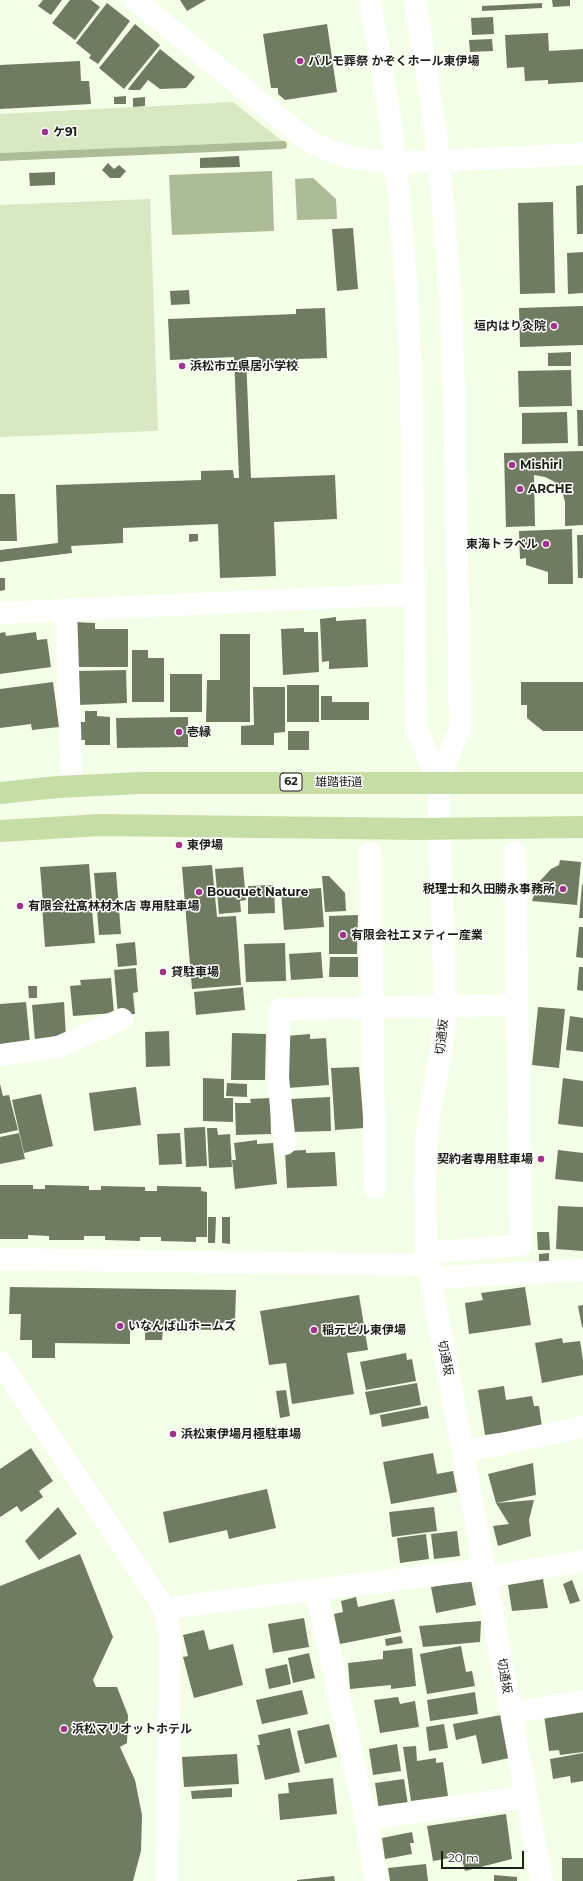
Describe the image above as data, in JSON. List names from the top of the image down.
{
  "streets": {
    "main road": ["62", "雄踏街道"],
    "street": ["切通坂"]
  },
  "crossings": [
    ["雄踏街道", "切通坂"]
  ],
  "places": [
    "パルモ葬祭 かぞくホール東伊場",
    "ケ91",
    "垣内はり灸院",
    "浜松市立県居小学校",
    "Mishirl",
    "ARCHE",
    "東海トラベル",
    "壱縁",
    "東伊場",
    "税理士和久田勝永事務所",
    "Bouquet Nature",
    "有限会社髙林材木店 専用駐車場",
    "有限会社エヌティー産業",
    "貸駐車場",
    "契約者専用駐車場",
    "いなんば山ホームズ",
    "稲元ビル東伊場",
    "浜松東伊場月極駐車場",
    "浜松マリオットホテル"
  ],
  "scale_bar": "20 m"
}
